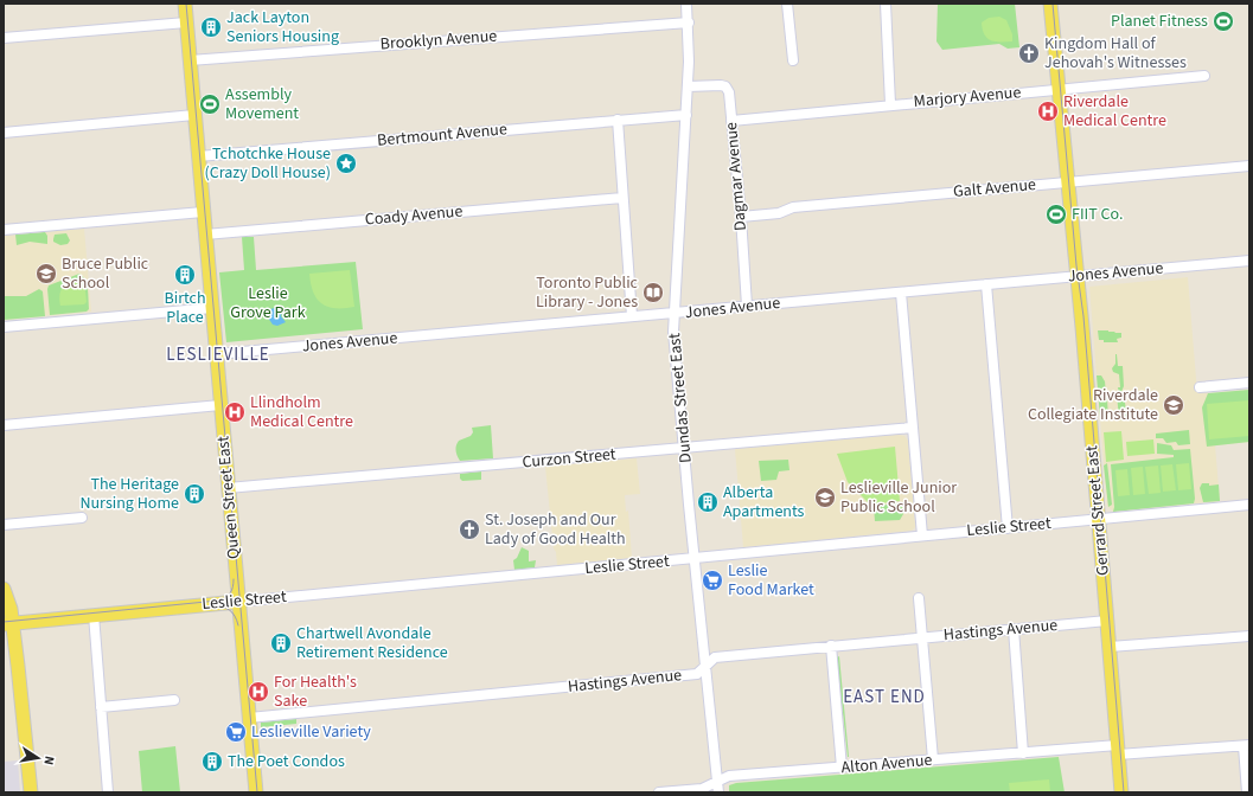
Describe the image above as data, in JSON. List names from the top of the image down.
{
  "streets": {
    "main road": ["Queen Street East", "Gerrard Street East", "Leslie Street"],
    "street": [
      "Brooklyn Avenue",
      "Marjory Avenue",
      "Bertmount Avenue",
      "Dagmar Avenue",
      "Galt Avenue",
      "Coady Avenue",
      "Jones Avenue",
      "Dundas Street East",
      "Curzon Street",
      "Hastings Avenue",
      "Alton Avenue"
    ]
  },
  "crossings": [
    ["Brooklyn Avenue", "Dundas Street East"],
    ["Brooklyn Avenue", "Queen Street East"],
    ["Marjory Avenue", "Dagmar Avenue"],
    ["Marjory Avenue", "Gerrard Street East"],
    ["Bertmount Avenue", "Dundas Street East"],
    ["Bertmount Avenue", "Queen Street East"],
    ["Dagmar Avenue", "Galt Avenue"],
    ["Dagmar Avenue", "Jones Avenue"],
    ["Dagmar Avenue", "Dundas Street East"],
    ["Galt Avenue", "Gerrard Street East"],
    ["Coady Avenue", "Queen Street East"],
    ["Jones Avenue", "Dundas Street East"],
    ["Jones Avenue", "Queen Street East"],
    ["Jones Avenue", "Gerrard Street East"],
    ["Dundas Street East", "Curzon Street"],
    ["Dundas Street East", "Leslie Street"],
    ["Dundas Street East", "Hastings Avenue"],
    ["Dundas Street East", "Alton Avenue"],
    ["Curzon Street", "Queen Street East"],
    ["Queen Street East", "Leslie Street"],
    ["Queen Street East", "Hastings Avenue"],
    ["Gerrard Street East", "Leslie Street"],
    ["Gerrard Street East", "Hastings Avenue"],
    ["Gerrard Street East", "Alton Avenue"]
  ],
  "districts": ["LESLIEVILLE", "EAST END"],
  "parks": ["Leslie Grove Park"],
  "places": {
    "sports": ["Planet Fitness", "Assembly Movement", "FIIT Co."],
    "building": [
      "Jack Layton Seniors Housing",
      "Birtch Place",
      "The Heritage Nursing Home",
      "Alberta Apartments",
      "Chartwell Avondale Retirement Residence",
      "The Poet Condos"
    ],
    "church": ["Kingdom Hall of Jehovah's Witnesses", "St. Joseph and Our Lady of Good Health"],
    "hospital": ["Riverdale Medical Centre", "Llindholm Medical Centre", "For Health's Sake"],
    "place": ["Tchotchke House (Crazy Doll House)"],
    "school or university": ["Bruce Public School", "Riverdale Collegiate Institute", "Leslieville Junior Public School"],
    "library": ["Toronto Public Library - Jones"],
    "supermarket": ["Leslie Food Market", "Leslieville Variety"]
  },
  "north": "right"
}
